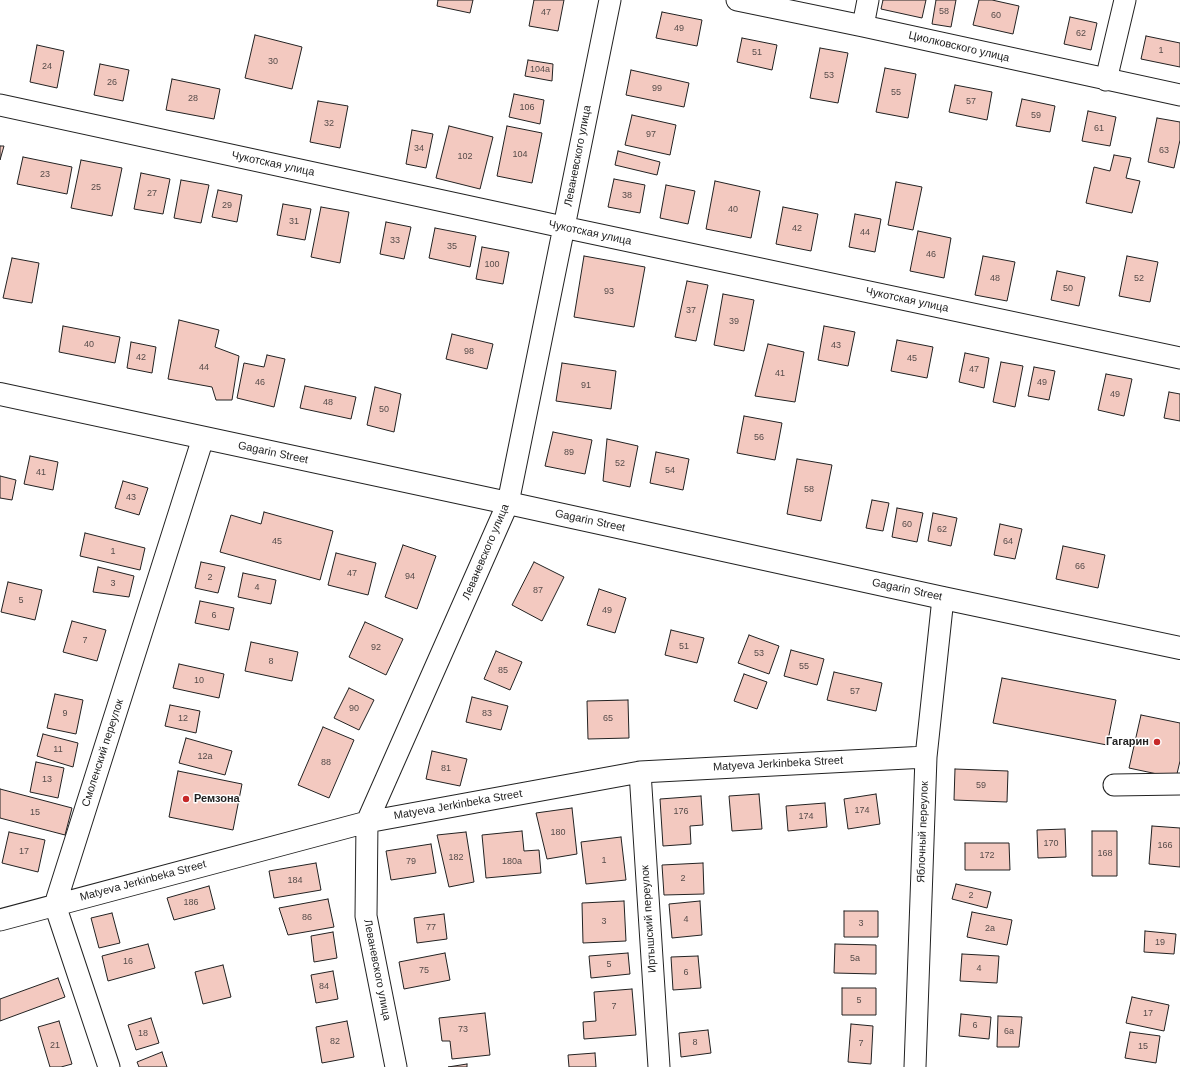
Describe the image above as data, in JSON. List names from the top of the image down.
{
  "streets": {
    "main road": ["Gagarin Street"],
    "street": [
      "Циолковского улица",
      "Леваневского улица",
      "Чукотская улица",
      "Смоленский переулок",
      "Matyeva Jerkinbeka Street",
      "Яблочный переулок",
      "Иртышский переулок"
    ]
  },
  "crossings": [
    ["Леваневского улица", "Чукотская улица"],
    ["Леваневского улица", "Gagarin Street"],
    ["Леваневского улица", "Matyeva Jerkinbeka Street"],
    ["Gagarin Street", "Смоленский переулок"],
    ["Gagarin Street", "Яблочный переулок"],
    ["Смоленский переулок", "Matyeva Jerkinbeka Street"],
    ["Matyeva Jerkinbeka Street", "Яблочный переулок"],
    ["Matyeva Jerkinbeka Street", "Иртышский переулок"]
  ],
  "places": ["Гагарин", "Ремзона"],
  "house_numbers": [
    "58",
    "47",
    "60",
    "49",
    "62",
    "1",
    "51",
    "30",
    "24",
    "104а",
    "53",
    "26",
    "99",
    "55",
    "28",
    "57",
    "106",
    "59",
    "32",
    "61",
    "97",
    "34",
    "63",
    "104",
    "102",
    "23",
    "25",
    "27",
    "38",
    "29",
    "40",
    "31",
    "42",
    "44",
    "33",
    "35",
    "46",
    "100",
    "48",
    "52",
    "50",
    "93",
    "37",
    "39",
    "40",
    "43",
    "98",
    "42",
    "45",
    "44",
    "47",
    "41",
    "46",
    "49",
    "91",
    "49",
    "48",
    "50",
    "56",
    "89",
    "52",
    "54",
    "41",
    "58",
    "43",
    "60",
    "62",
    "45",
    "64",
    "1",
    "66",
    "47",
    "94",
    "2",
    "3",
    "4",
    "87",
    "5",
    "49",
    "6",
    "7",
    "51",
    "92",
    "53",
    "8",
    "55",
    "85",
    "10",
    "57",
    "90",
    "9",
    "83",
    "12",
    "65",
    "11",
    "12a",
    "88",
    "81",
    "13",
    "59",
    "174",
    "176",
    "15",
    "174",
    "180",
    "170",
    "166",
    "17",
    "168",
    "172",
    "182",
    "1",
    "79",
    "180a",
    "2",
    "184",
    "2",
    "186",
    "86",
    "4",
    "3",
    "3",
    "77",
    "2a",
    "19",
    "5a",
    "16",
    "5",
    "4",
    "75",
    "6",
    "84",
    "5",
    "7",
    "17",
    "6",
    "73",
    "6a",
    "18",
    "82",
    "8",
    "7",
    "21",
    "15"
  ]
}
